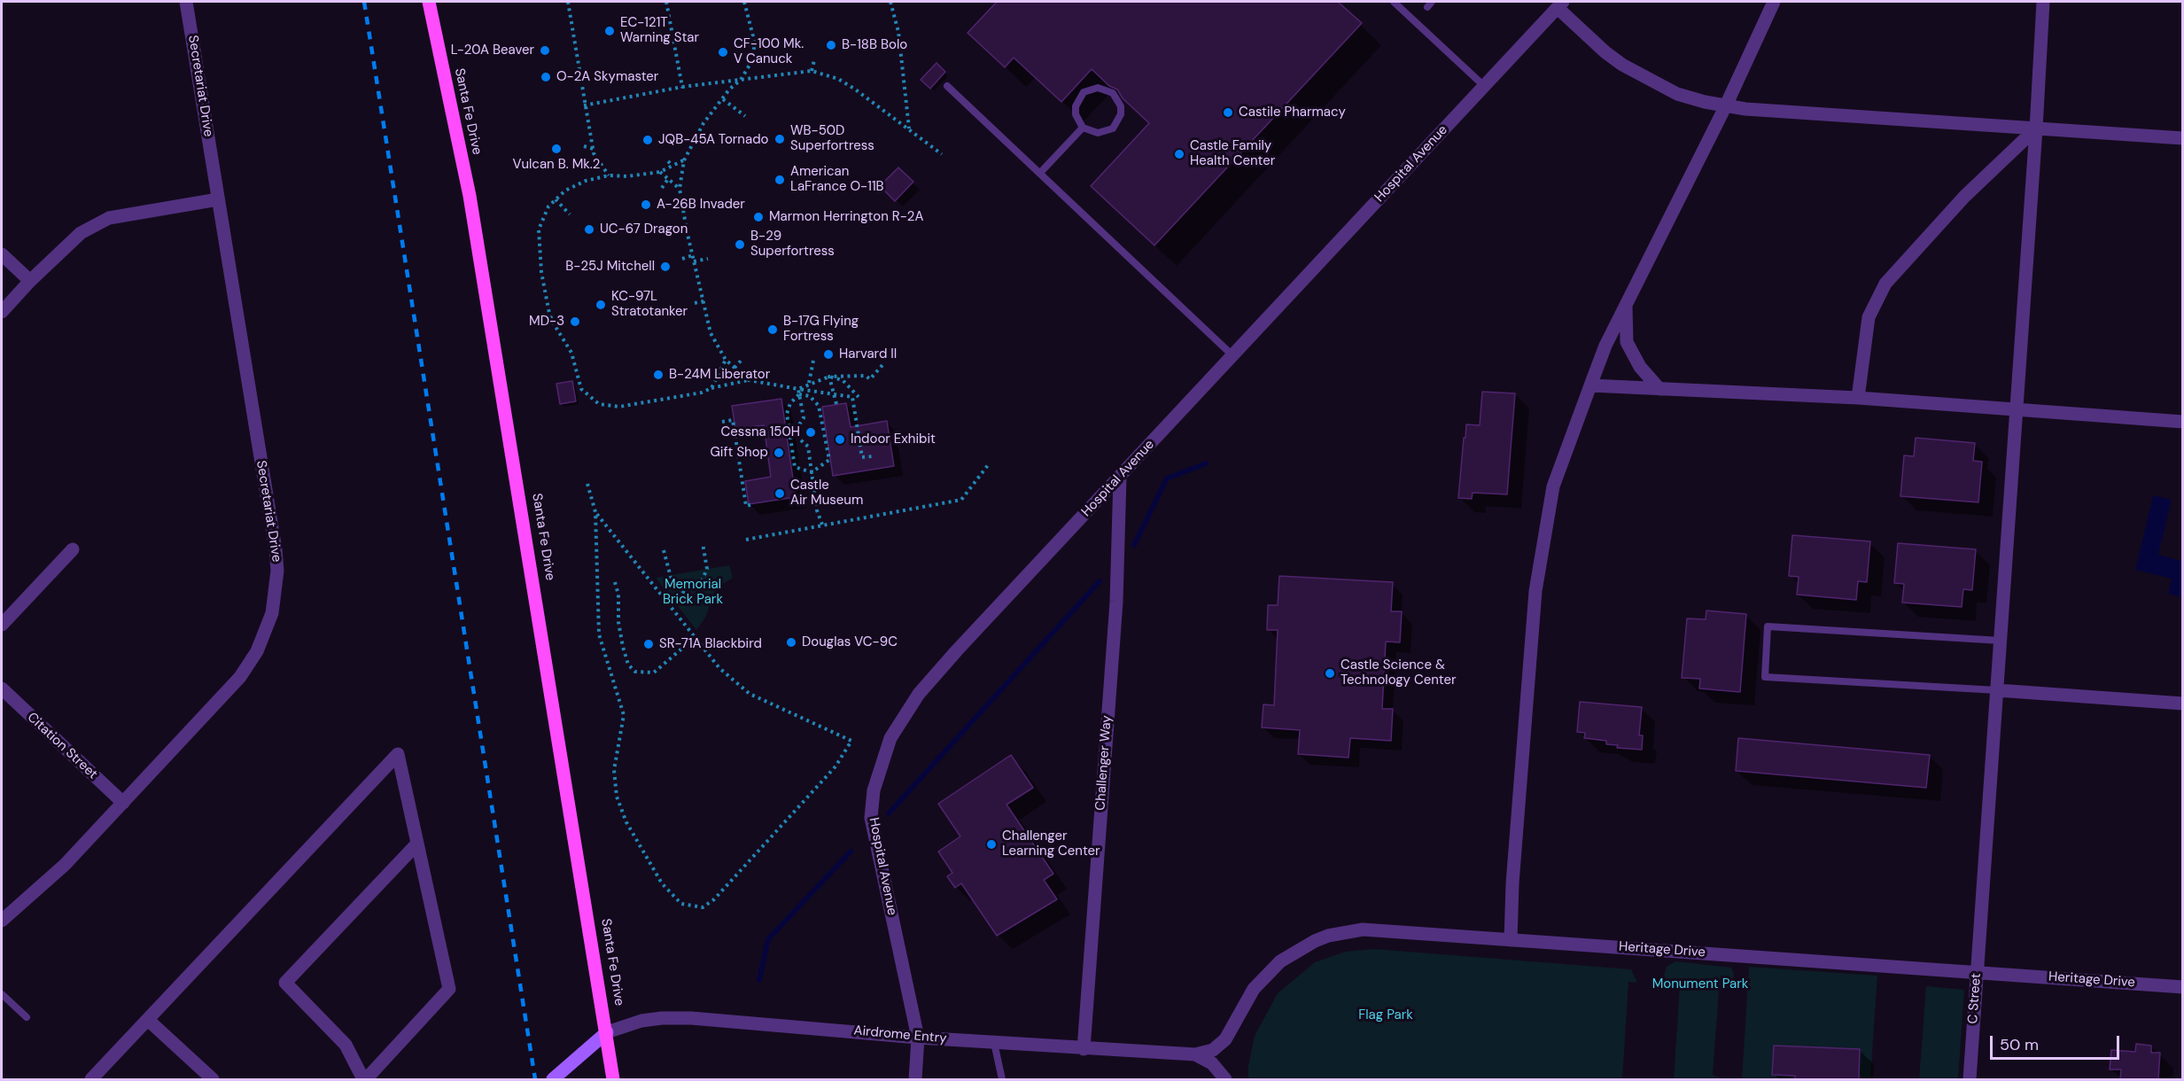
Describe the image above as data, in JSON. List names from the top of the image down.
{
  "streets": {
    "main road": ["Santa Fe Drive"],
    "street": [
      "Secretariat Drive",
      "Hospital Avenue",
      "Citation Street",
      "Challenger Way",
      "Heritage Drive",
      "C Street",
      "Airdrome Entry"
    ]
  },
  "crossings": [
    ["Secretariat Drive", "Citation Street"],
    ["Santa Fe Drive", "Airdrome Entry"],
    ["Hospital Avenue", "Challenger Way"],
    ["Hospital Avenue", "Airdrome Entry"],
    ["Challenger Way", "Airdrome Entry"],
    ["Heritage Drive", "C Street"],
    ["Heritage Drive", "Airdrome Entry"]
  ],
  "parks": ["Memorial Brick Park", "Monument Park", "Flag Park"],
  "places": [
    "EC-121T Warning Star",
    "B-18B Bolo",
    "L-20A Beaver",
    "CF-100 Mk. V Canuck",
    "O-2A Skymaster",
    "Castile Pharmacy",
    "WB-50D Superfortress",
    "JQB-45A Tornado",
    "Vulcan B. Mk.2",
    "Castle Family Health Center",
    "American LaFrance O-11B",
    "A-26B Invader",
    "Marmon Herrington R-2A",
    "UC-67 Dragon",
    "B-29 Superfortress",
    "B-25J Mitchell",
    "KC-97L Stratotanker",
    "MD-3",
    "B-17G Flying Fortress",
    "Harvard II",
    "B-24M Liberator",
    "Cessna 150H",
    "Indoor Exhibit",
    "Gift Shop",
    "Castle Air Museum",
    "Douglas VC-9C",
    "SR-71A Blackbird",
    "Castle Science & Technology Center",
    "Challenger Learning Center"
  ],
  "scale_bar": "50 m"
}
